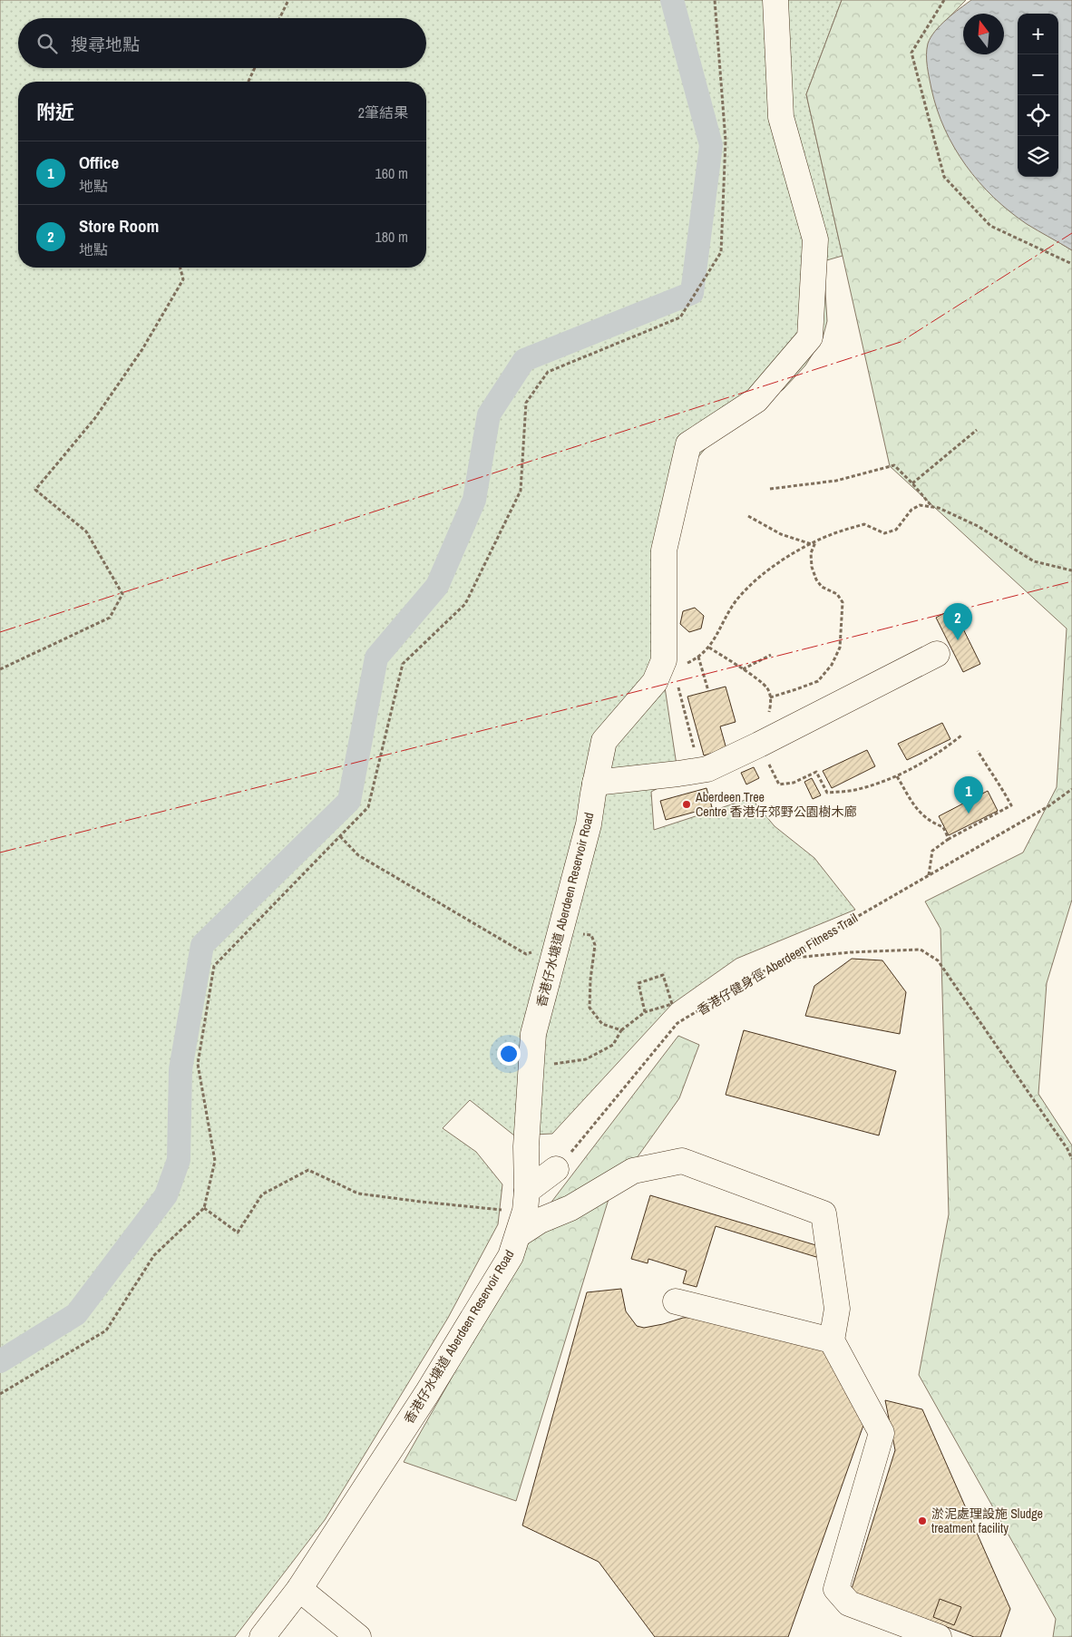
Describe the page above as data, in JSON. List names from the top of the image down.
{
  "streets": {
    "street": ["香港仔水塘道 Aberdeen Reservoir Road"],
    "path": ["香港仔健身徑 Aberdeen Fitness Trail"]
  },
  "places": ["Aberdeen Tree Centre 香港仔郊野公園樹木廊", "淤泥處理設施 Sludge treatment facility"],
  "north": "top",
  "page": {
    "map_buttons": ["+", "−"],
    "search": "搜尋地點",
    "heading": ["附近", "2筆結果"],
    "list": [
      {
        "mark": "1",
        "name": "Office",
        "note": "地點",
        "value": "160 m"
      },
      {
        "mark": "2",
        "name": "Store Room",
        "note": "地點",
        "value": "180 m"
      }
    ],
    "pins": ["2", "1"]
  }
}
